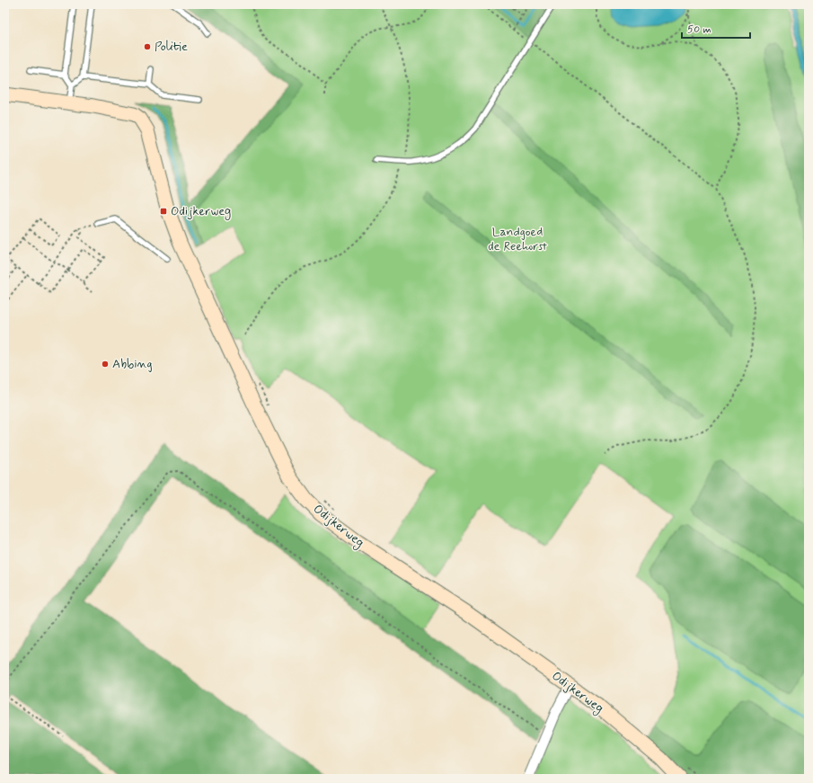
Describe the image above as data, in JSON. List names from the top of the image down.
{
  "streets": {
    "street": ["Odijkerweg"]
  },
  "parks": ["Landgoed de Reehorst"],
  "places": {
    "other": ["Politie", "Abbing"],
    "transit": ["Odijkerweg"]
  },
  "scale_bar": "50 m"
}
